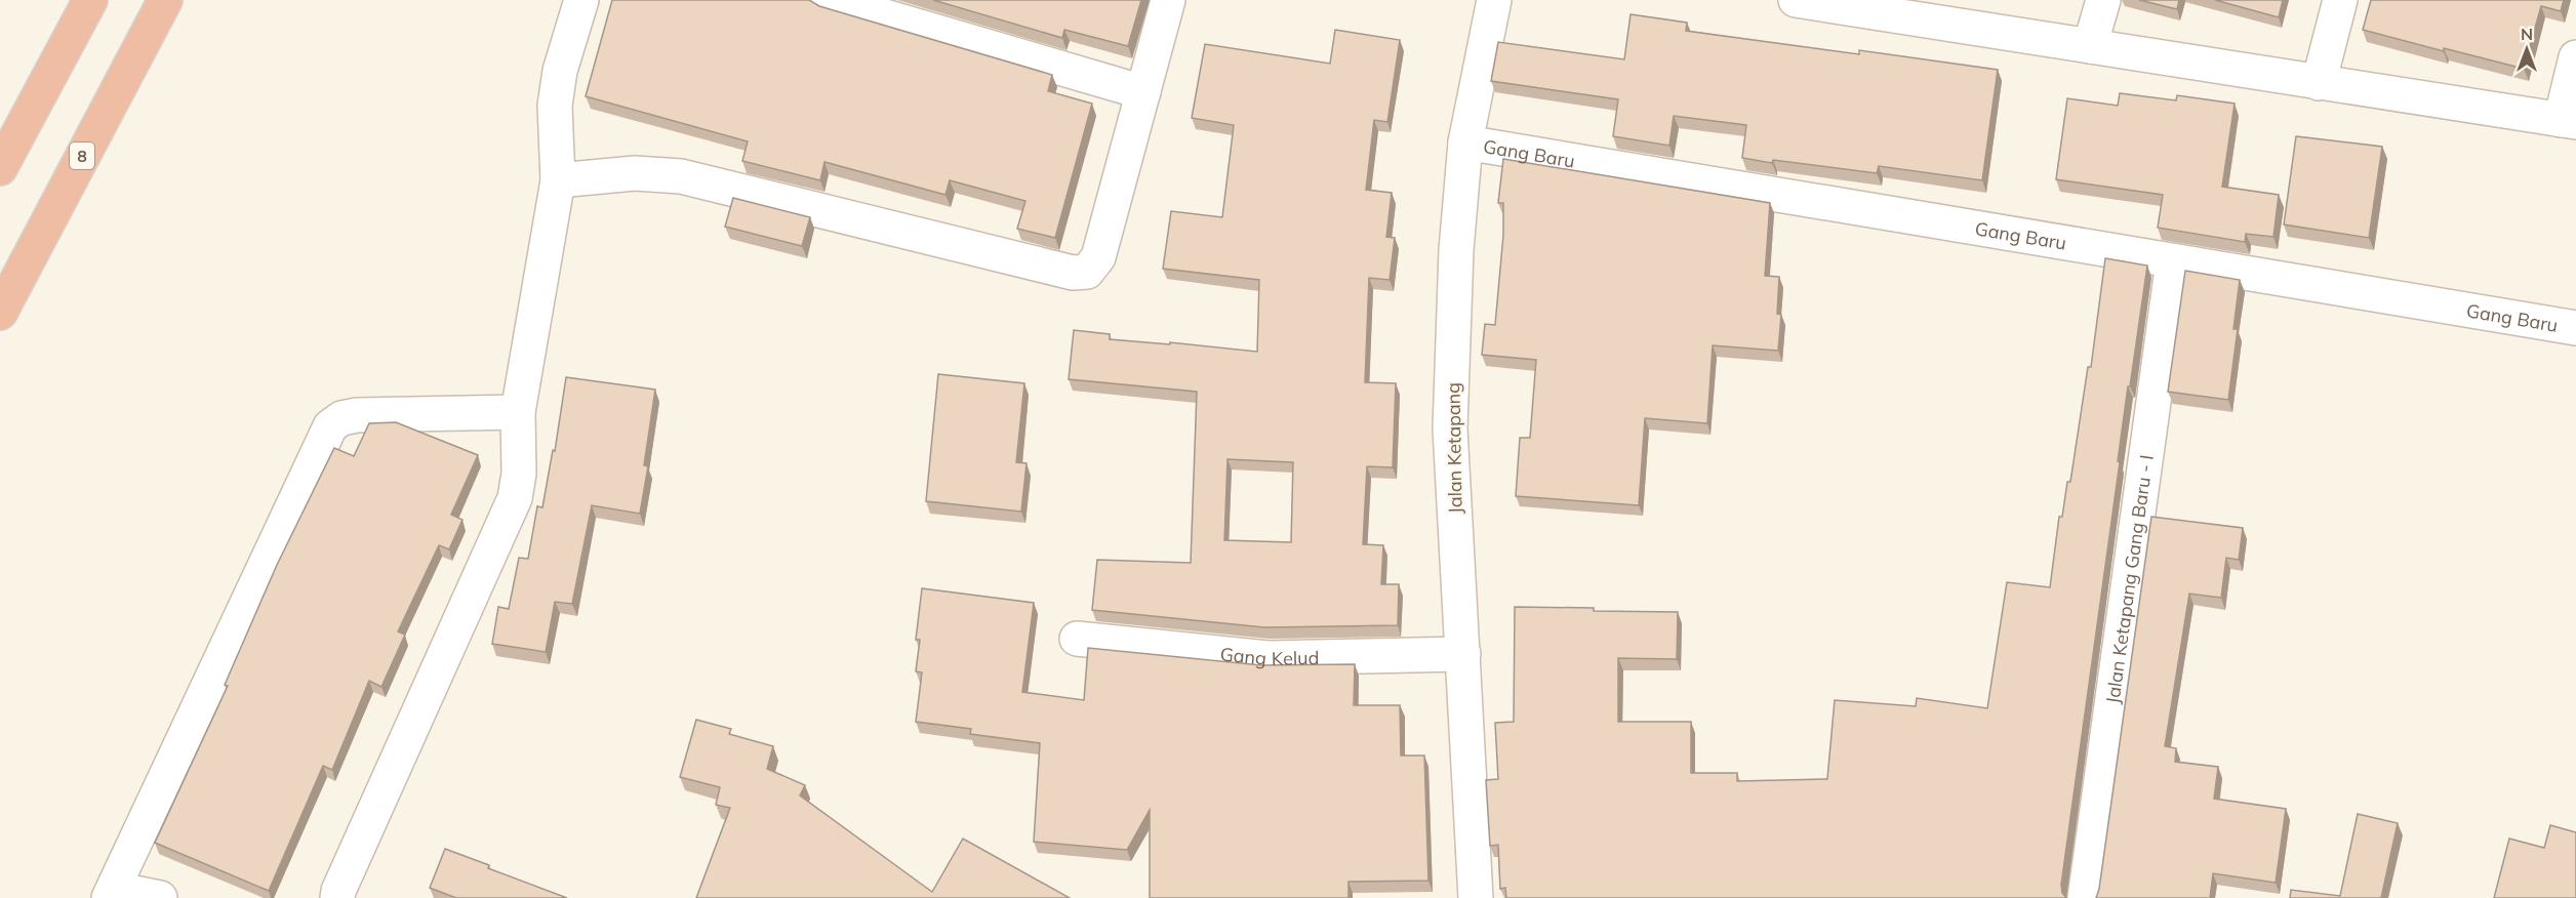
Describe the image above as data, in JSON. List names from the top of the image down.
{
  "streets": {
    "highway": ["8"],
    "street": [
      "Gang Baru",
      "Jalan Ketapang",
      "Jalan Ketapang Gang Baru - I",
      "Gang Kelud"
    ]
  },
  "crossings": [
    ["Gang Baru", "Jalan Ketapang"],
    ["Gang Baru", "Jalan Ketapang Gang Baru - I"],
    ["Jalan Ketapang", "Gang Kelud"]
  ],
  "north": "top"
}
